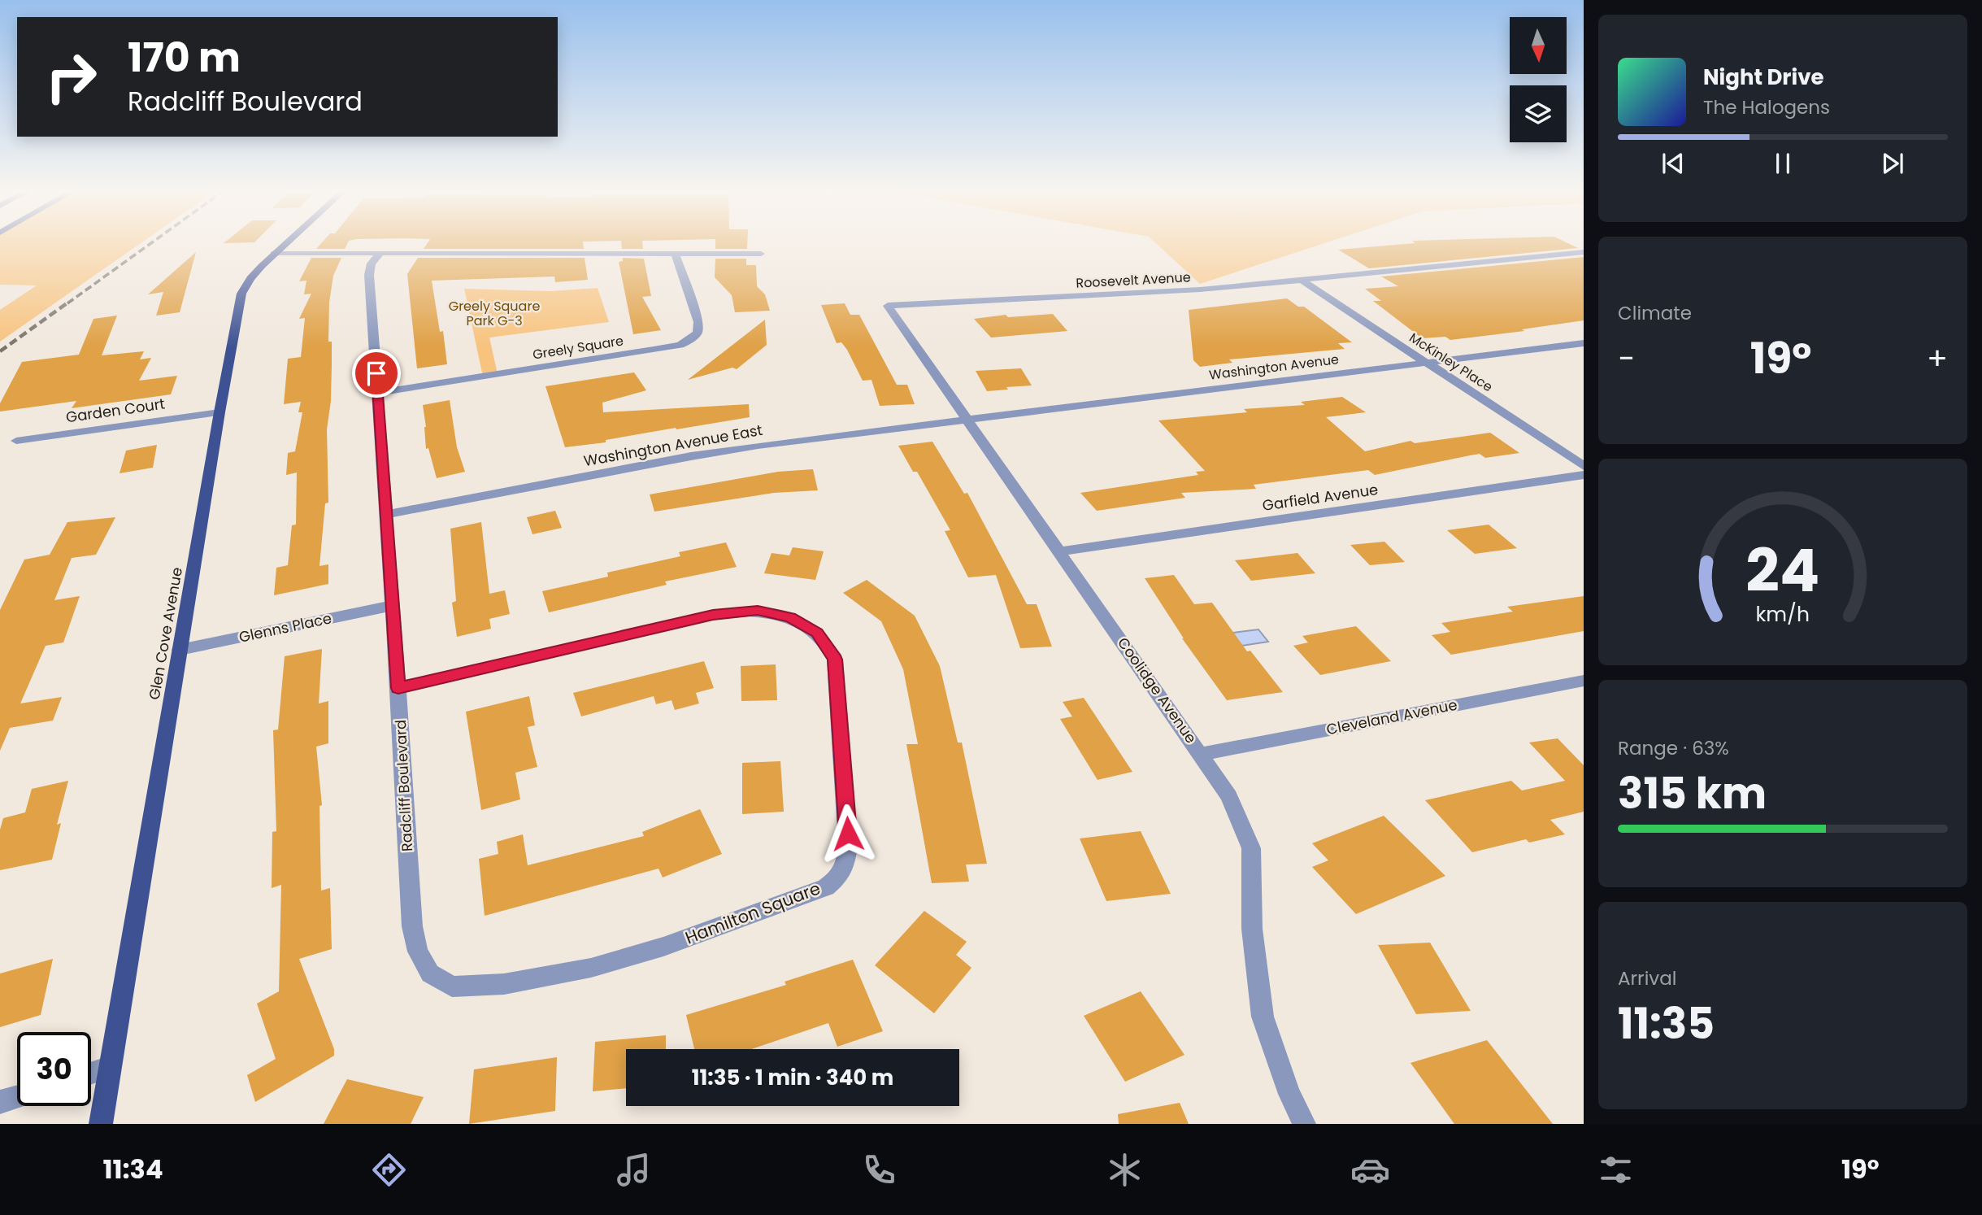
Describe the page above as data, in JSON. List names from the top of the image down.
{
  "streets": {
    "main road": ["Glen Cove Avenue"],
    "street": [
      "Roosevelt Avenue",
      "Greely Square",
      "McKinley Place",
      "Washington Avenue",
      "Garden Court",
      "Washington Avenue East",
      "Garfield Avenue",
      "Glenns Place",
      "Coolidge Avenue",
      "Cleveland Avenue",
      "Radcliff Boulevard",
      "Hamilton Square"
    ]
  },
  "crossings": [
    ["Roosevelt Avenue", "McKinley Place"],
    ["Roosevelt Avenue", "Coolidge Avenue"],
    ["Greely Square", "Radcliff Boulevard"],
    ["McKinley Place", "Washington Avenue"],
    ["Washington Avenue", "Washington Avenue East"],
    ["Washington Avenue", "Coolidge Avenue"],
    ["Garden Court", "Glen Cove Avenue"],
    ["Washington Avenue East", "Coolidge Avenue"],
    ["Washington Avenue East", "Radcliff Boulevard"],
    ["Garfield Avenue", "Coolidge Avenue"],
    ["Glenns Place", "Glen Cove Avenue"],
    ["Glenns Place", "Radcliff Boulevard"],
    ["Coolidge Avenue", "Cleveland Avenue"],
    ["Radcliff Boulevard", "Hamilton Square"]
  ],
  "parks": ["Greely Square Park G-3"],
  "north": "bottom",
  "page": {
    "turn": ["170 m", "Radcliff Boulevard"],
    "song": ["Night Drive", "The Halogens"],
    "tile": [
      "Climate",
      ["Range · 63%", "315 km"],
      ["Arrival", "11:35"]
    ],
    "heat": ["−", "19°", "+"],
    "limit": "30",
    "trip": "11:35 · 1 min · 340 m",
    "tabs": ["11:34", "19°"],
    "gauge": ["24", "km/h"]
  }
}
